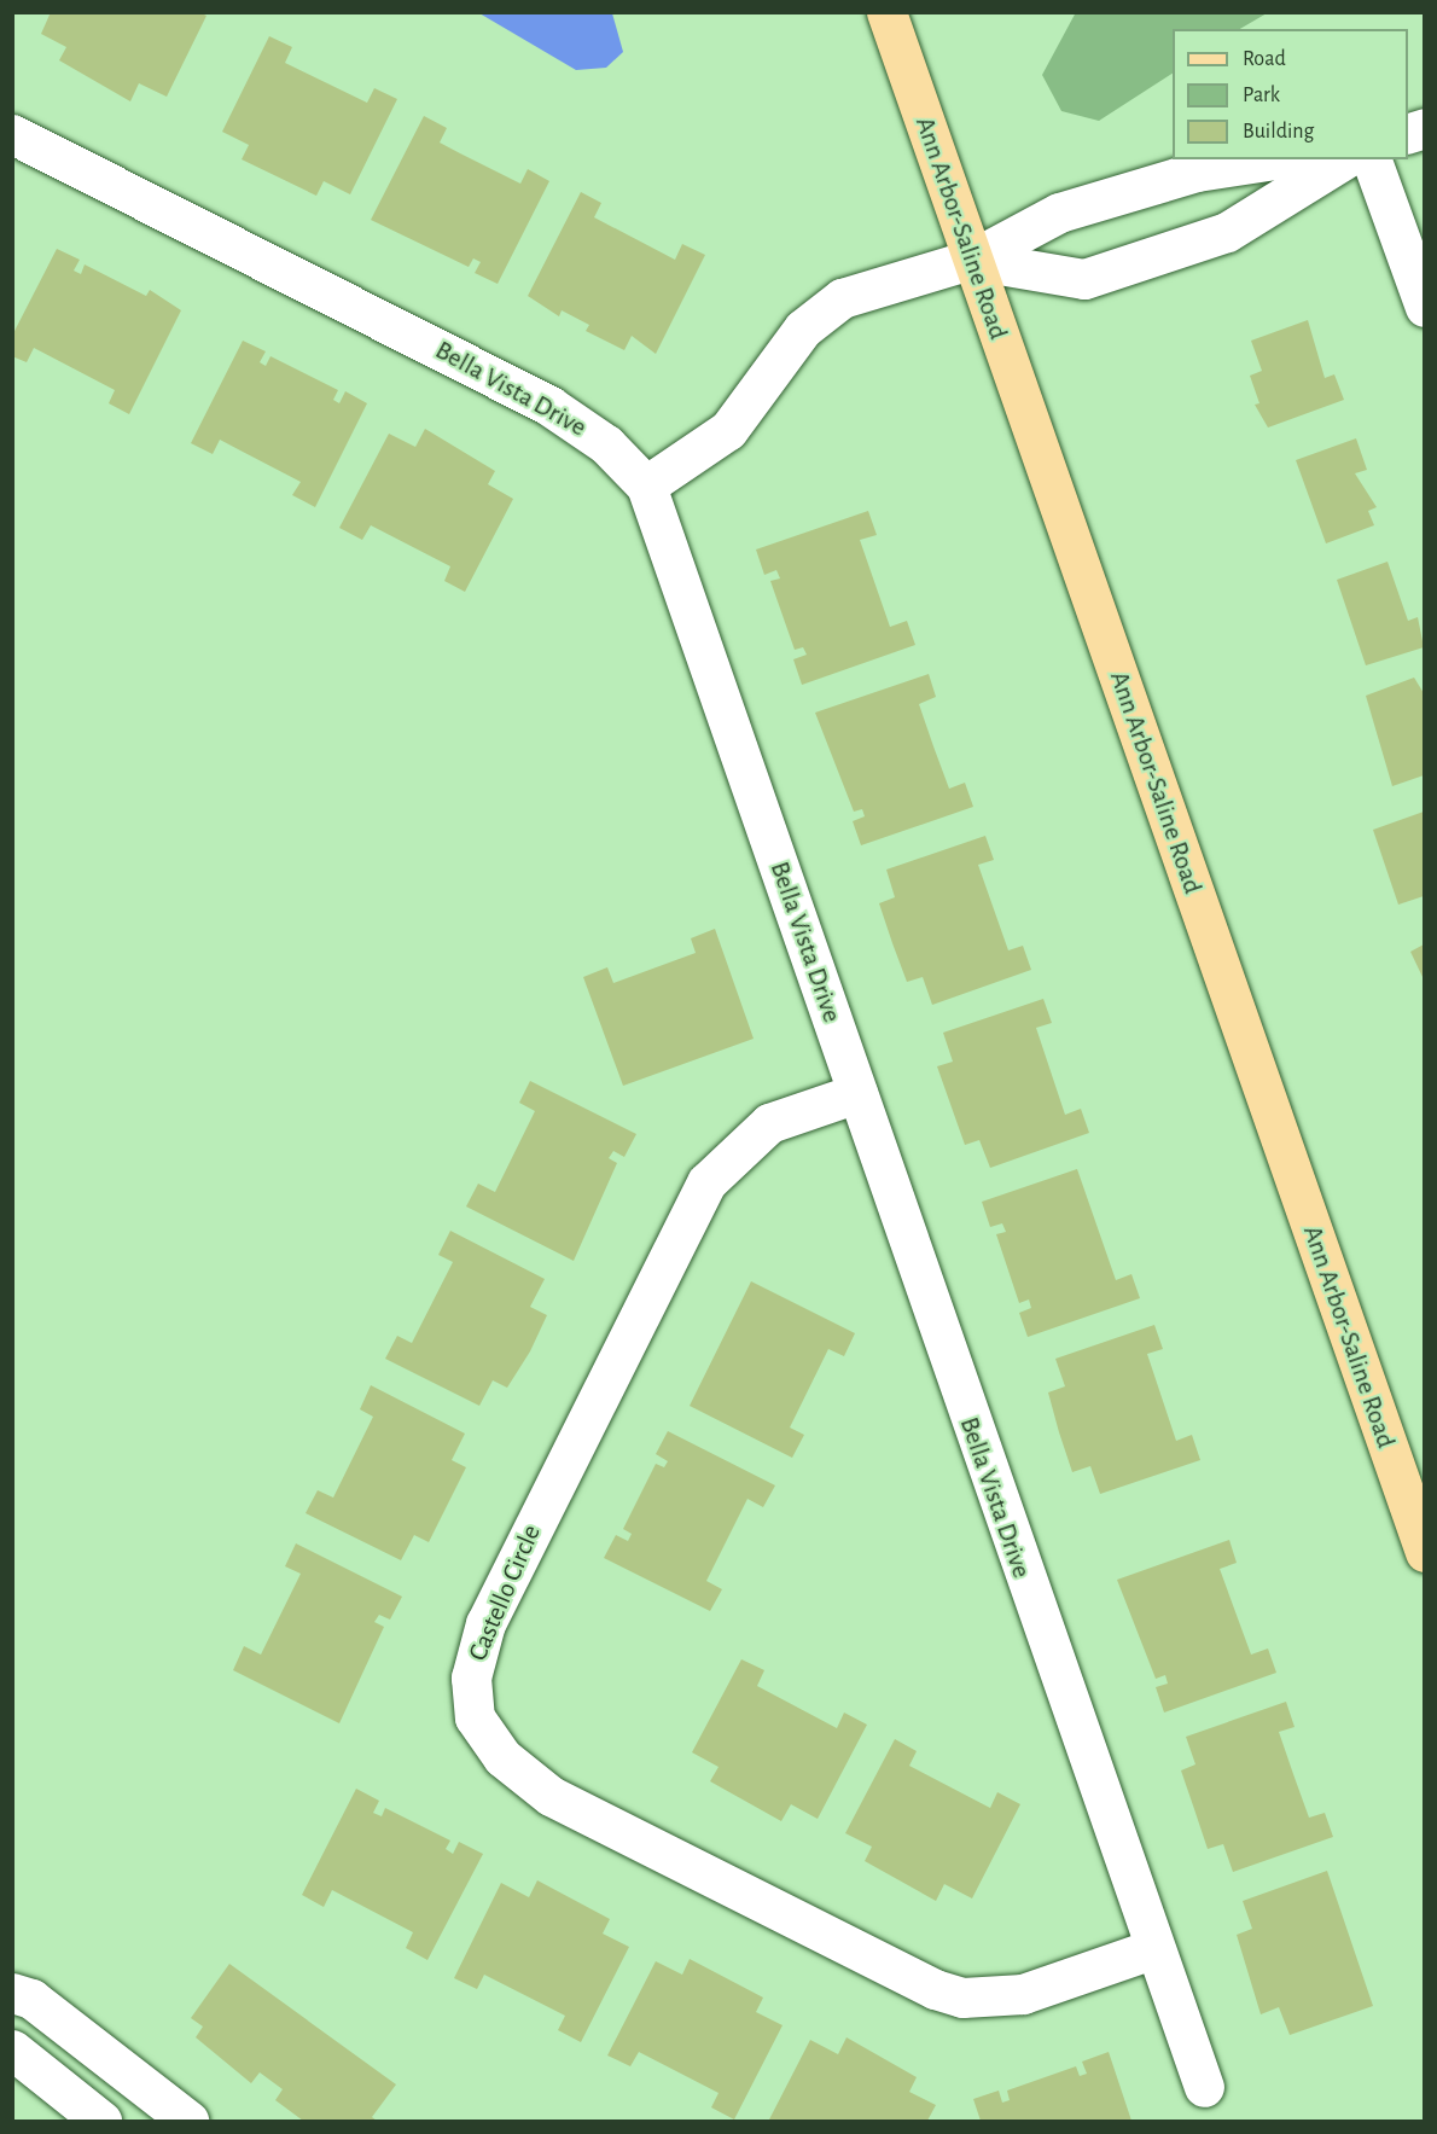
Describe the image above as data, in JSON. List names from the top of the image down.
{
  "streets": {
    "main road": ["Ann Arbor-Saline Road"],
    "street": ["Bella Vista Drive", "Castello Circle"]
  },
  "crossings": [
    ["Bella Vista Drive", "Castello Circle"]
  ],
  "legend": ["Road", "Park", "Building"]
}
